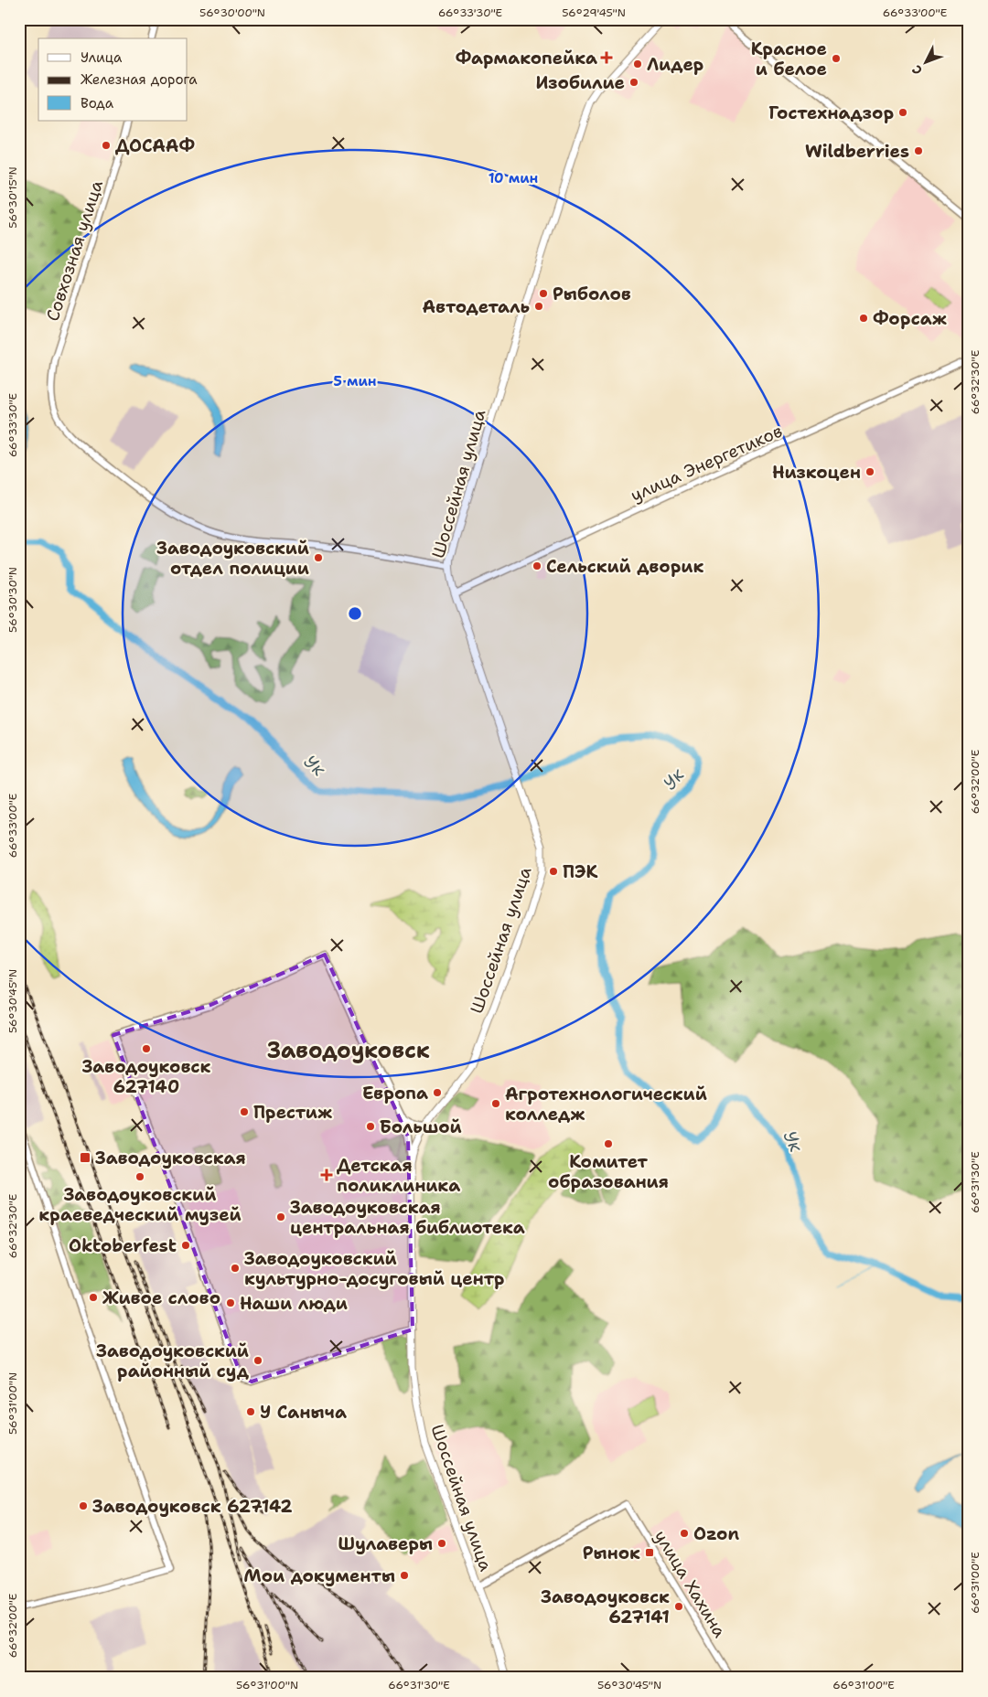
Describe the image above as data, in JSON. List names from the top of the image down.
{
  "streets": {
    "main road": ["Шоссейная улица"],
    "street": ["Совхозная улица", "улица Энергетиков", "улица Хахина"]
  },
  "crossings": [
    ["Совхозная улица", "Шоссейная улица"],
    ["улица Энергетиков", "Шоссейная улица"],
    ["Шоссейная улица", "улица Хахина"]
  ],
  "districts": ["Заводоуковск"],
  "water": ["Ук"],
  "places": {
    "health": ["Фармакопейка", "Детская поликлиника"],
    "other": [
      "Красное и белое",
      "Лидер",
      "Изобилие",
      "Гостехнадзор",
      "ДОСААФ",
      "Wildberries",
      "Рыболов",
      "Автодеталь",
      "Форсаж",
      "Низкоцен",
      "Заводоуковский отдел полиции",
      "Сельский дворик",
      "ПЭК",
      "Заводоуковск 627140",
      "Европа",
      "Агротехнологический колледж",
      "Престиж",
      "Большой",
      "Комитет образования",
      "Заводоуковский краеведческий музей",
      "Заводоуковская центральная библиотека",
      "Oktoberfest",
      "Заводоуковский культурно-досуговый центр",
      "Живое слово",
      "Наши люди",
      "Заводоуковский районный суд",
      "У Саныча",
      "Заводоуковск 627142",
      "Ozon",
      "Шулаверы",
      "Мои документы",
      "Заводоуковск 627141"
    ],
    "transit": ["Заводоуковская", "Рынок"]
  },
  "legend": ["Улица", "Железная дорога", "Вода"],
  "north": "bottom left",
  "coordinates": [
    "56°30'00\"N",
    "66°33'30\"E",
    "56°29'45\"N",
    "66°33'00\"E",
    "56°30'15\"N",
    "66°32'30\"E",
    "56°30'30\"N",
    "66°32'00\"E",
    "56°30'45\"N",
    "66°31'30\"E",
    "56°31'00\"N",
    "66°31'00\"E"
  ],
  "rings": ["10 мин", "5 мин"]
}
